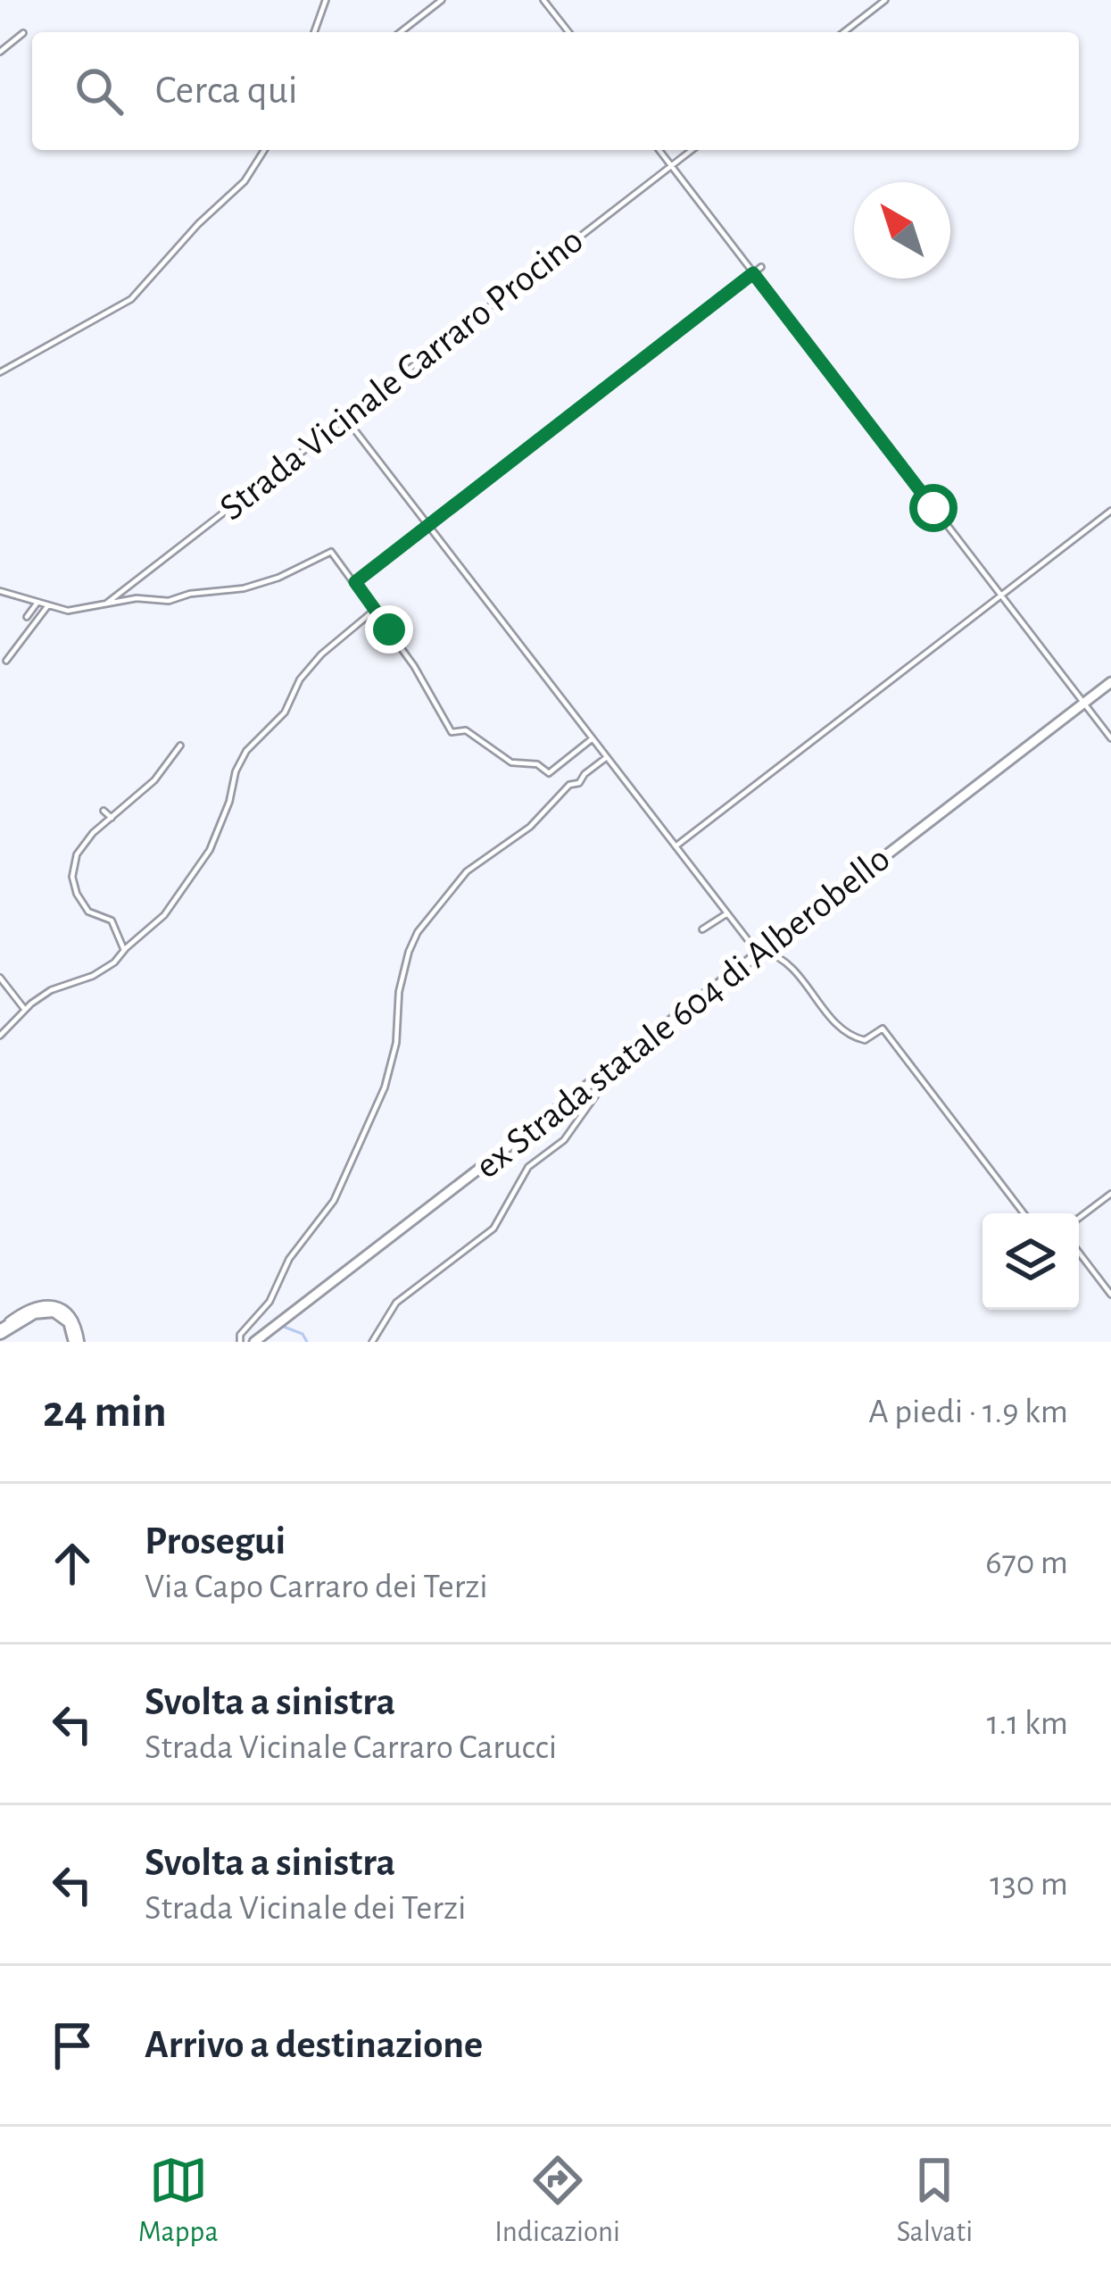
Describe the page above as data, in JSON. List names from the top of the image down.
{
  "streets": {
    "main road": ["ex Strada statale 604 di Alberobello"],
    "street": ["Strada Vicinale Carraro Procino"]
  },
  "north": "top left",
  "page": {
    "search": "Cerca qui",
    "heading": ["24 min", "A piedi · 1.9 km"],
    "list": [
      ["Prosegui", "Via Capo Carraro dei Terzi", "670 m"],
      ["Svolta a sinistra", "Strada Vicinale Carraro Carucci", "1.1 km"],
      ["Svolta a sinistra", "Strada Vicinale dei Terzi", "130 m"],
      "Arrivo a destinazione"
    ],
    "nav": ["Mappa", "Indicazioni", "Salvati"]
  }
}
